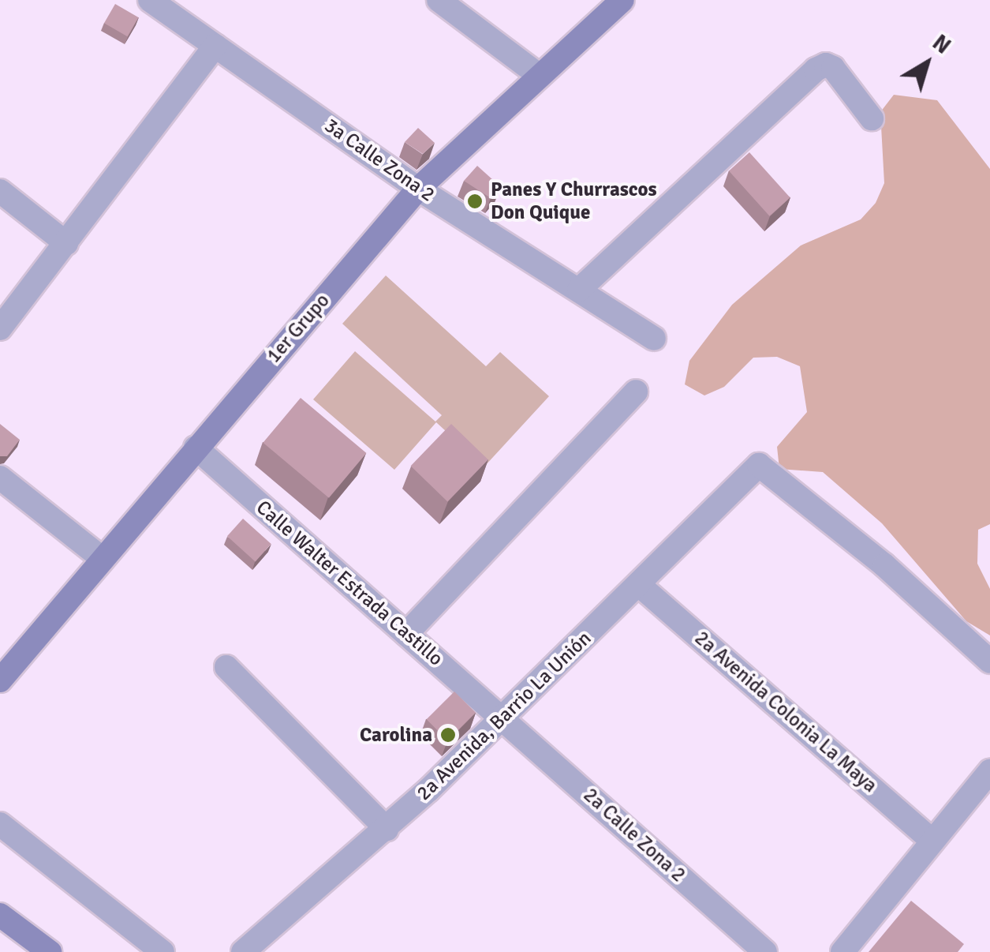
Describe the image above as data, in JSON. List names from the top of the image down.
{
  "streets": {
    "street": [
      "3a Calle Zona 2",
      "1er Grupo",
      "Calle Walter Estrada Castillo",
      "2a Avenida Colonia La Maya",
      "2a Avenida, Barrio La Unión",
      "2a Calle Zona 2"
    ]
  },
  "crossings": [
    ["3a Calle Zona 2", "1er Grupo"],
    ["1er Grupo", "Calle Walter Estrada Castillo"],
    ["Calle Walter Estrada Castillo", "2a Avenida, Barrio La Unión"],
    ["Calle Walter Estrada Castillo", "2a Calle Zona 2"],
    ["2a Avenida Colonia La Maya", "2a Avenida, Barrio La Unión"],
    ["2a Avenida, Barrio La Unión", "2a Calle Zona 2"]
  ],
  "places": ["Panes Y Churrascos Don Quique", "Carolina"],
  "north": "top right"
}
